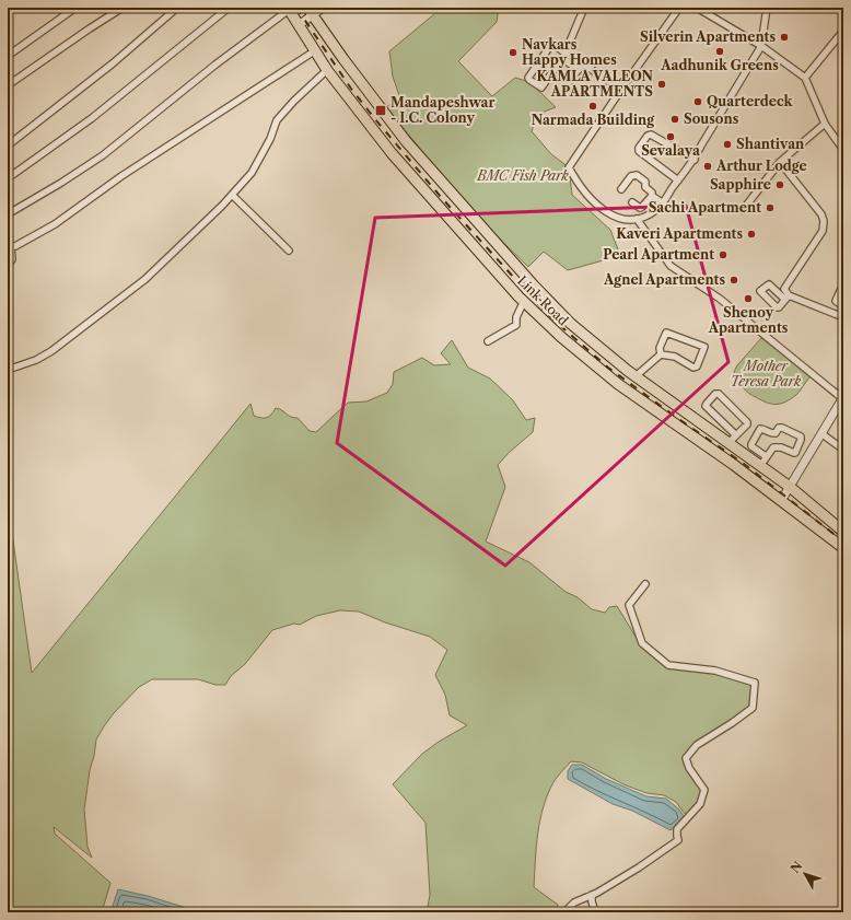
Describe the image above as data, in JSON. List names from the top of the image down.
{
  "streets": {
    "main road": ["Link Road"]
  },
  "parks": ["BMC Fish Park", "Mother Teresa Park"],
  "places": {
    "other": [
      "Silverin Apartments",
      "Aadhunik Greens",
      "Navkars Happy Homes",
      "KAMLA VALEON APARTMENTS",
      "Quarterdeck",
      "Narmada Building",
      "Sousons",
      "Sevalaya",
      "Shantivan",
      "Arthur Lodge",
      "Sapphire",
      "Sachi Apartment",
      "Kaveri Apartments",
      "Pearl Apartment",
      "Agnel Apartments",
      "Shenoy Apartments"
    ],
    "transit": ["Mandapeshwar - I.C. Colony"]
  },
  "north": "top left"
}
